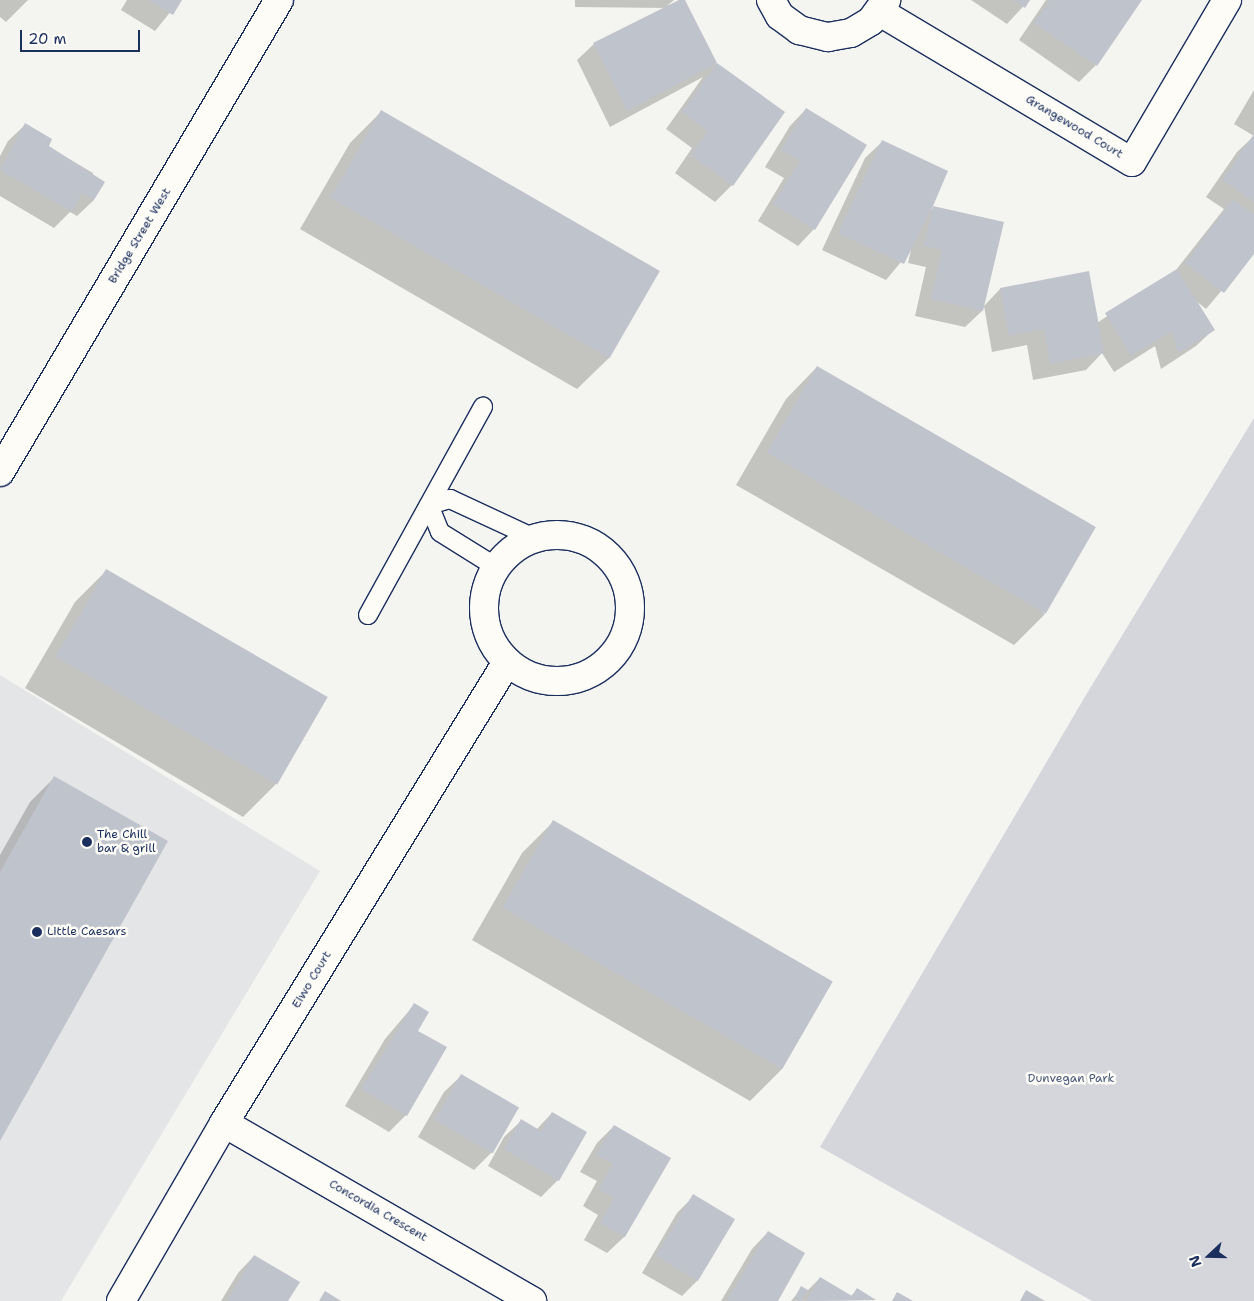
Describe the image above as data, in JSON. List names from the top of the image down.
{
  "streets": {
    "street": [
      "Grangewood Court",
      "Bridge Street West",
      "Eiwo Court",
      "Concordia Crescent"
    ]
  },
  "crossings": [
    ["Eiwo Court", "Concordia Crescent"]
  ],
  "parks": ["Dunvegan Park"],
  "places": ["The Chill bar & grill", "Little Caesars"],
  "scale_bar": "20 m",
  "north": "left"
}
